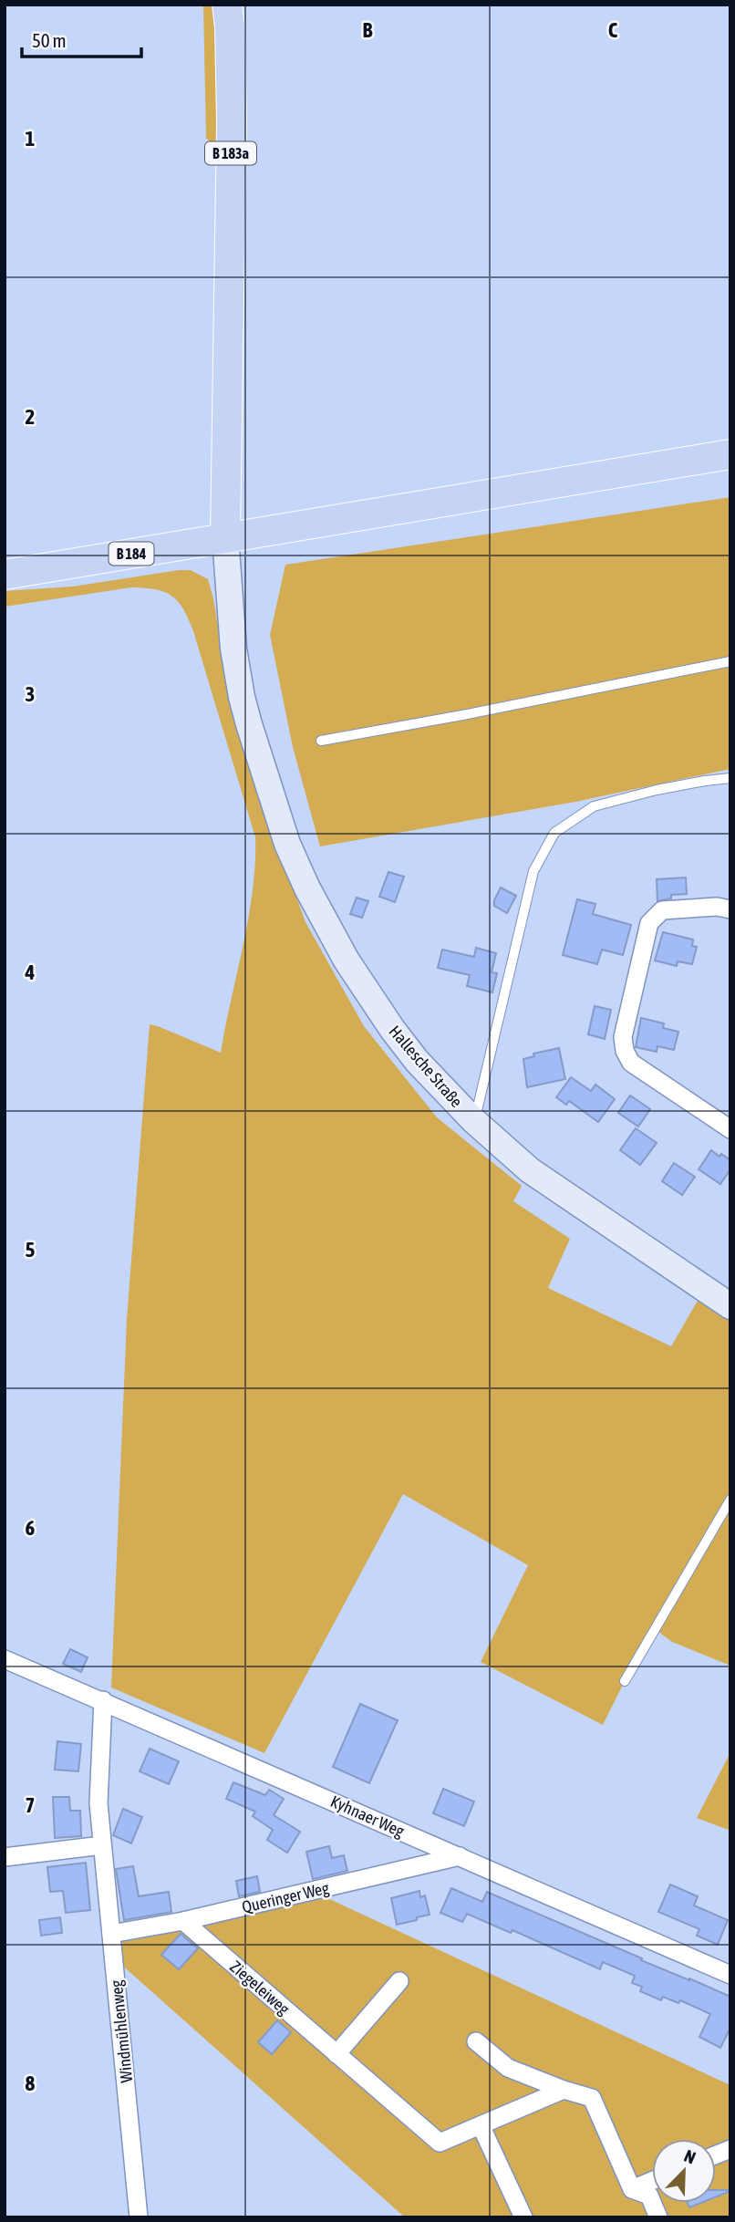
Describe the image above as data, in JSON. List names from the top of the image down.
{
  "streets": {
    "main road": ["B 183a", "B 184"],
    "street": [
      "Hallesche Straße",
      "Kyhnaer Weg",
      "Queringer Weg",
      "Ziegeleiweg",
      "Windmühlenweg"
    ]
  },
  "crossings": [
    ["B 183a", "B 184"],
    ["B 183a", "Hallesche Straße"],
    ["B 184", "Hallesche Straße"],
    ["Kyhnaer Weg", "Queringer Weg"],
    ["Kyhnaer Weg", "Windmühlenweg"],
    ["Queringer Weg", "Ziegeleiweg"],
    ["Queringer Weg", "Windmühlenweg"]
  ],
  "scale_bar": "50 m",
  "north": "top right",
  "grid": {
    "columns": ["B", "C"],
    "rows": [
      "1",
      "2",
      "3",
      "4",
      "5",
      "6",
      "7",
      "8"
    ]
  }
}
